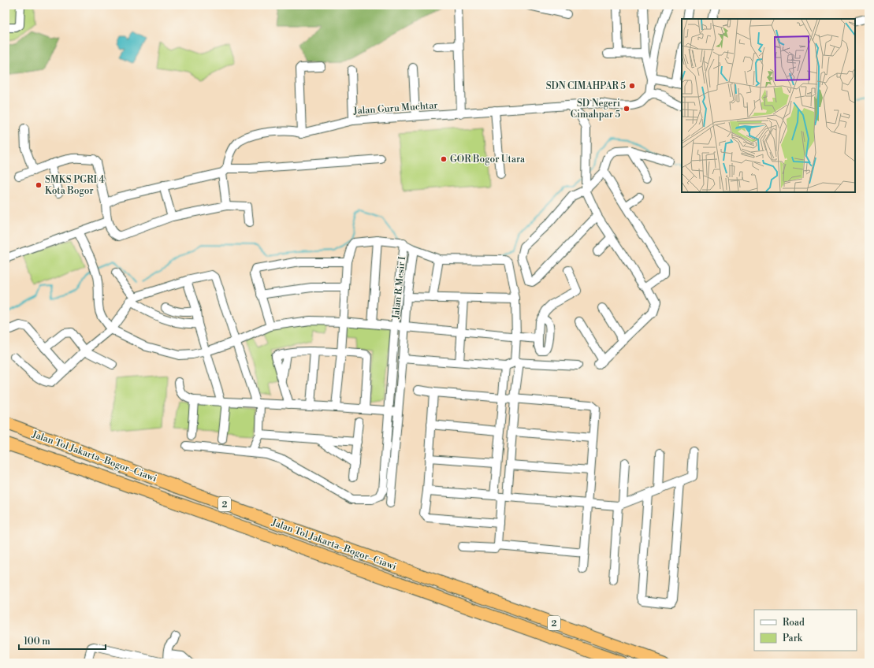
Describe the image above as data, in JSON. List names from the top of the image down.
{
  "streets": {
    "highway": ["Jalan Tol Jakarta–Bogor–Ciawi", "2"],
    "street": ["Jalan Guru Muchtar", "Jalan R.Mesir I"]
  },
  "places": [
    "SDN CIMAHPAR 5",
    "SD Negeri Cimahpar 5",
    "GOR Bogor Utara",
    "SMKS PGRI 4 Kota Bogor"
  ],
  "legend": ["Road", "Park"],
  "scale_bar": "100 m"
}
